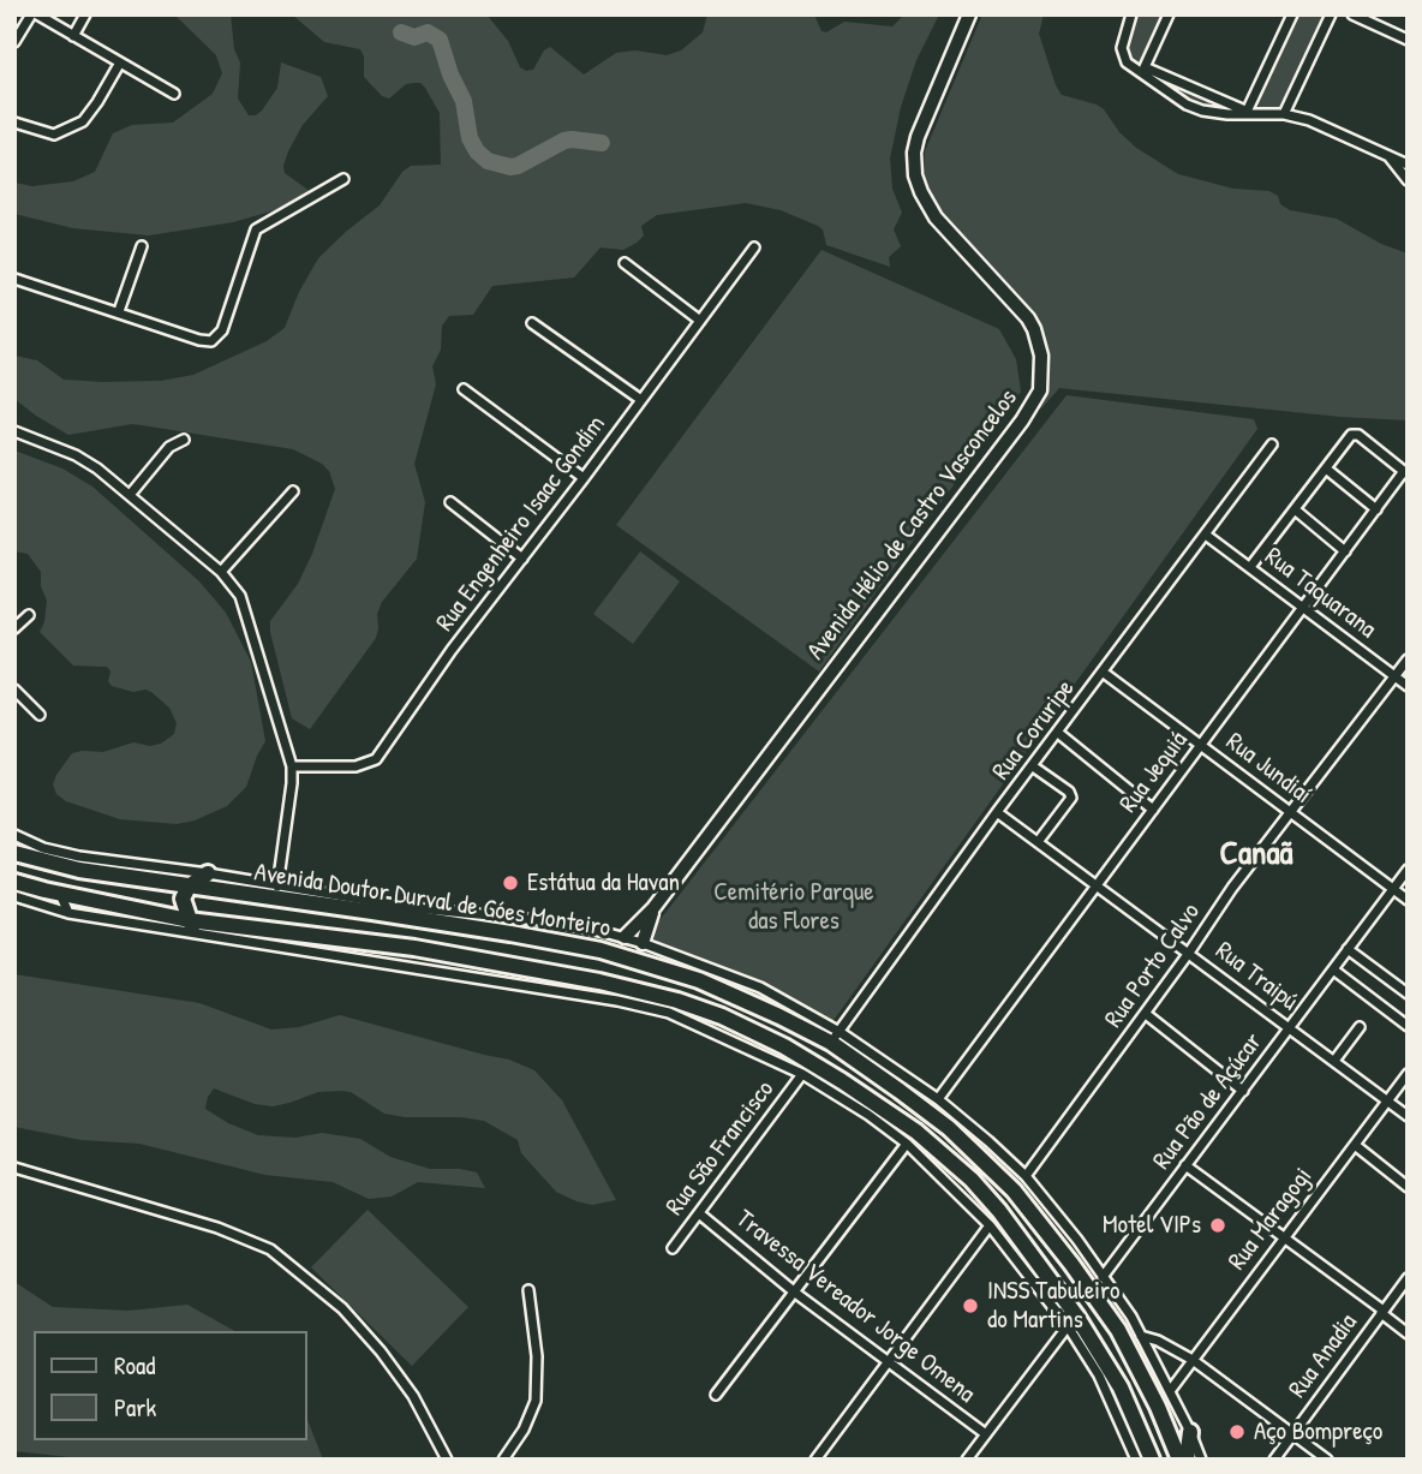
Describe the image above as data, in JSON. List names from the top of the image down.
{
  "streets": {
    "highway": ["Avenida Doutor Durval de Góes Monteiro"],
    "street": [
      "Rua Engenheiro Isaac Gondim",
      "Avenida Hélio de Castro Vasconcelos",
      "Rua Taquarana",
      "Rua Coruripe",
      "Rua Jundiaí",
      "Rua Jequiá",
      "Rua Porto Calvo",
      "Rua Traipú",
      "Rua Pão de Açúcar",
      "Rua São Francisco",
      "Rua Maragogi",
      "Travessa Vereador Jorge Omena",
      "Rua Anadia"
    ]
  },
  "crossings": [
    ["Rua Taquarana", "Rua Coruripe"],
    ["Rua Taquarana", "Rua Jequiá"],
    ["Rua Taquarana", "Rua Porto Calvo"],
    ["Rua Coruripe", "Rua Jundiaí"],
    ["Rua Coruripe", "Avenida Doutor Durval de Góes Monteiro"],
    ["Rua Coruripe", "Rua Traipú"],
    ["Rua Jundiaí", "Rua Jequiá"],
    ["Rua Jundiaí", "Rua Porto Calvo"],
    ["Rua Jundiaí", "Rua Pão de Açúcar"],
    ["Rua Jequiá", "Rua Traipú"],
    ["Rua Porto Calvo", "Rua Traipú"],
    ["Rua Traipú", "Rua Pão de Açúcar"],
    ["Rua Traipú", "Rua Maragogi"],
    ["Rua São Francisco", "Travessa Vereador Jorge Omena"]
  ],
  "districts": ["Canaã"],
  "parks": ["Cemitério Parque das Flores"],
  "places": [
    "Estátua da Havan",
    "Motel VIPs",
    "INSS Tabuleiro do Martins",
    "Aço Bompreço"
  ],
  "legend": ["Road", "Park"]
}
